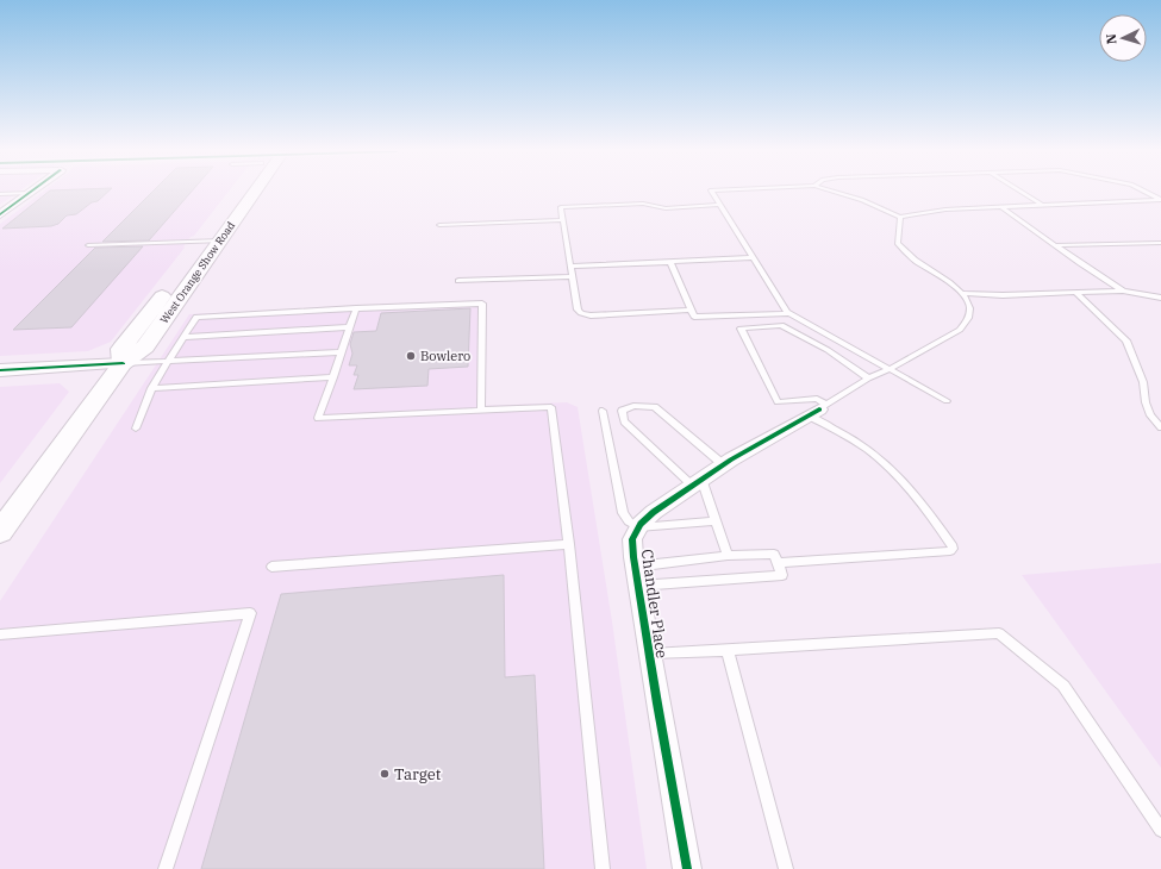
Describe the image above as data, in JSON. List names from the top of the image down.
{
  "streets": {
    "main road": ["West Orange Show Road"],
    "street": ["Chandler Place"]
  },
  "places": ["Bowlero", "Target"],
  "north": "left"
}
